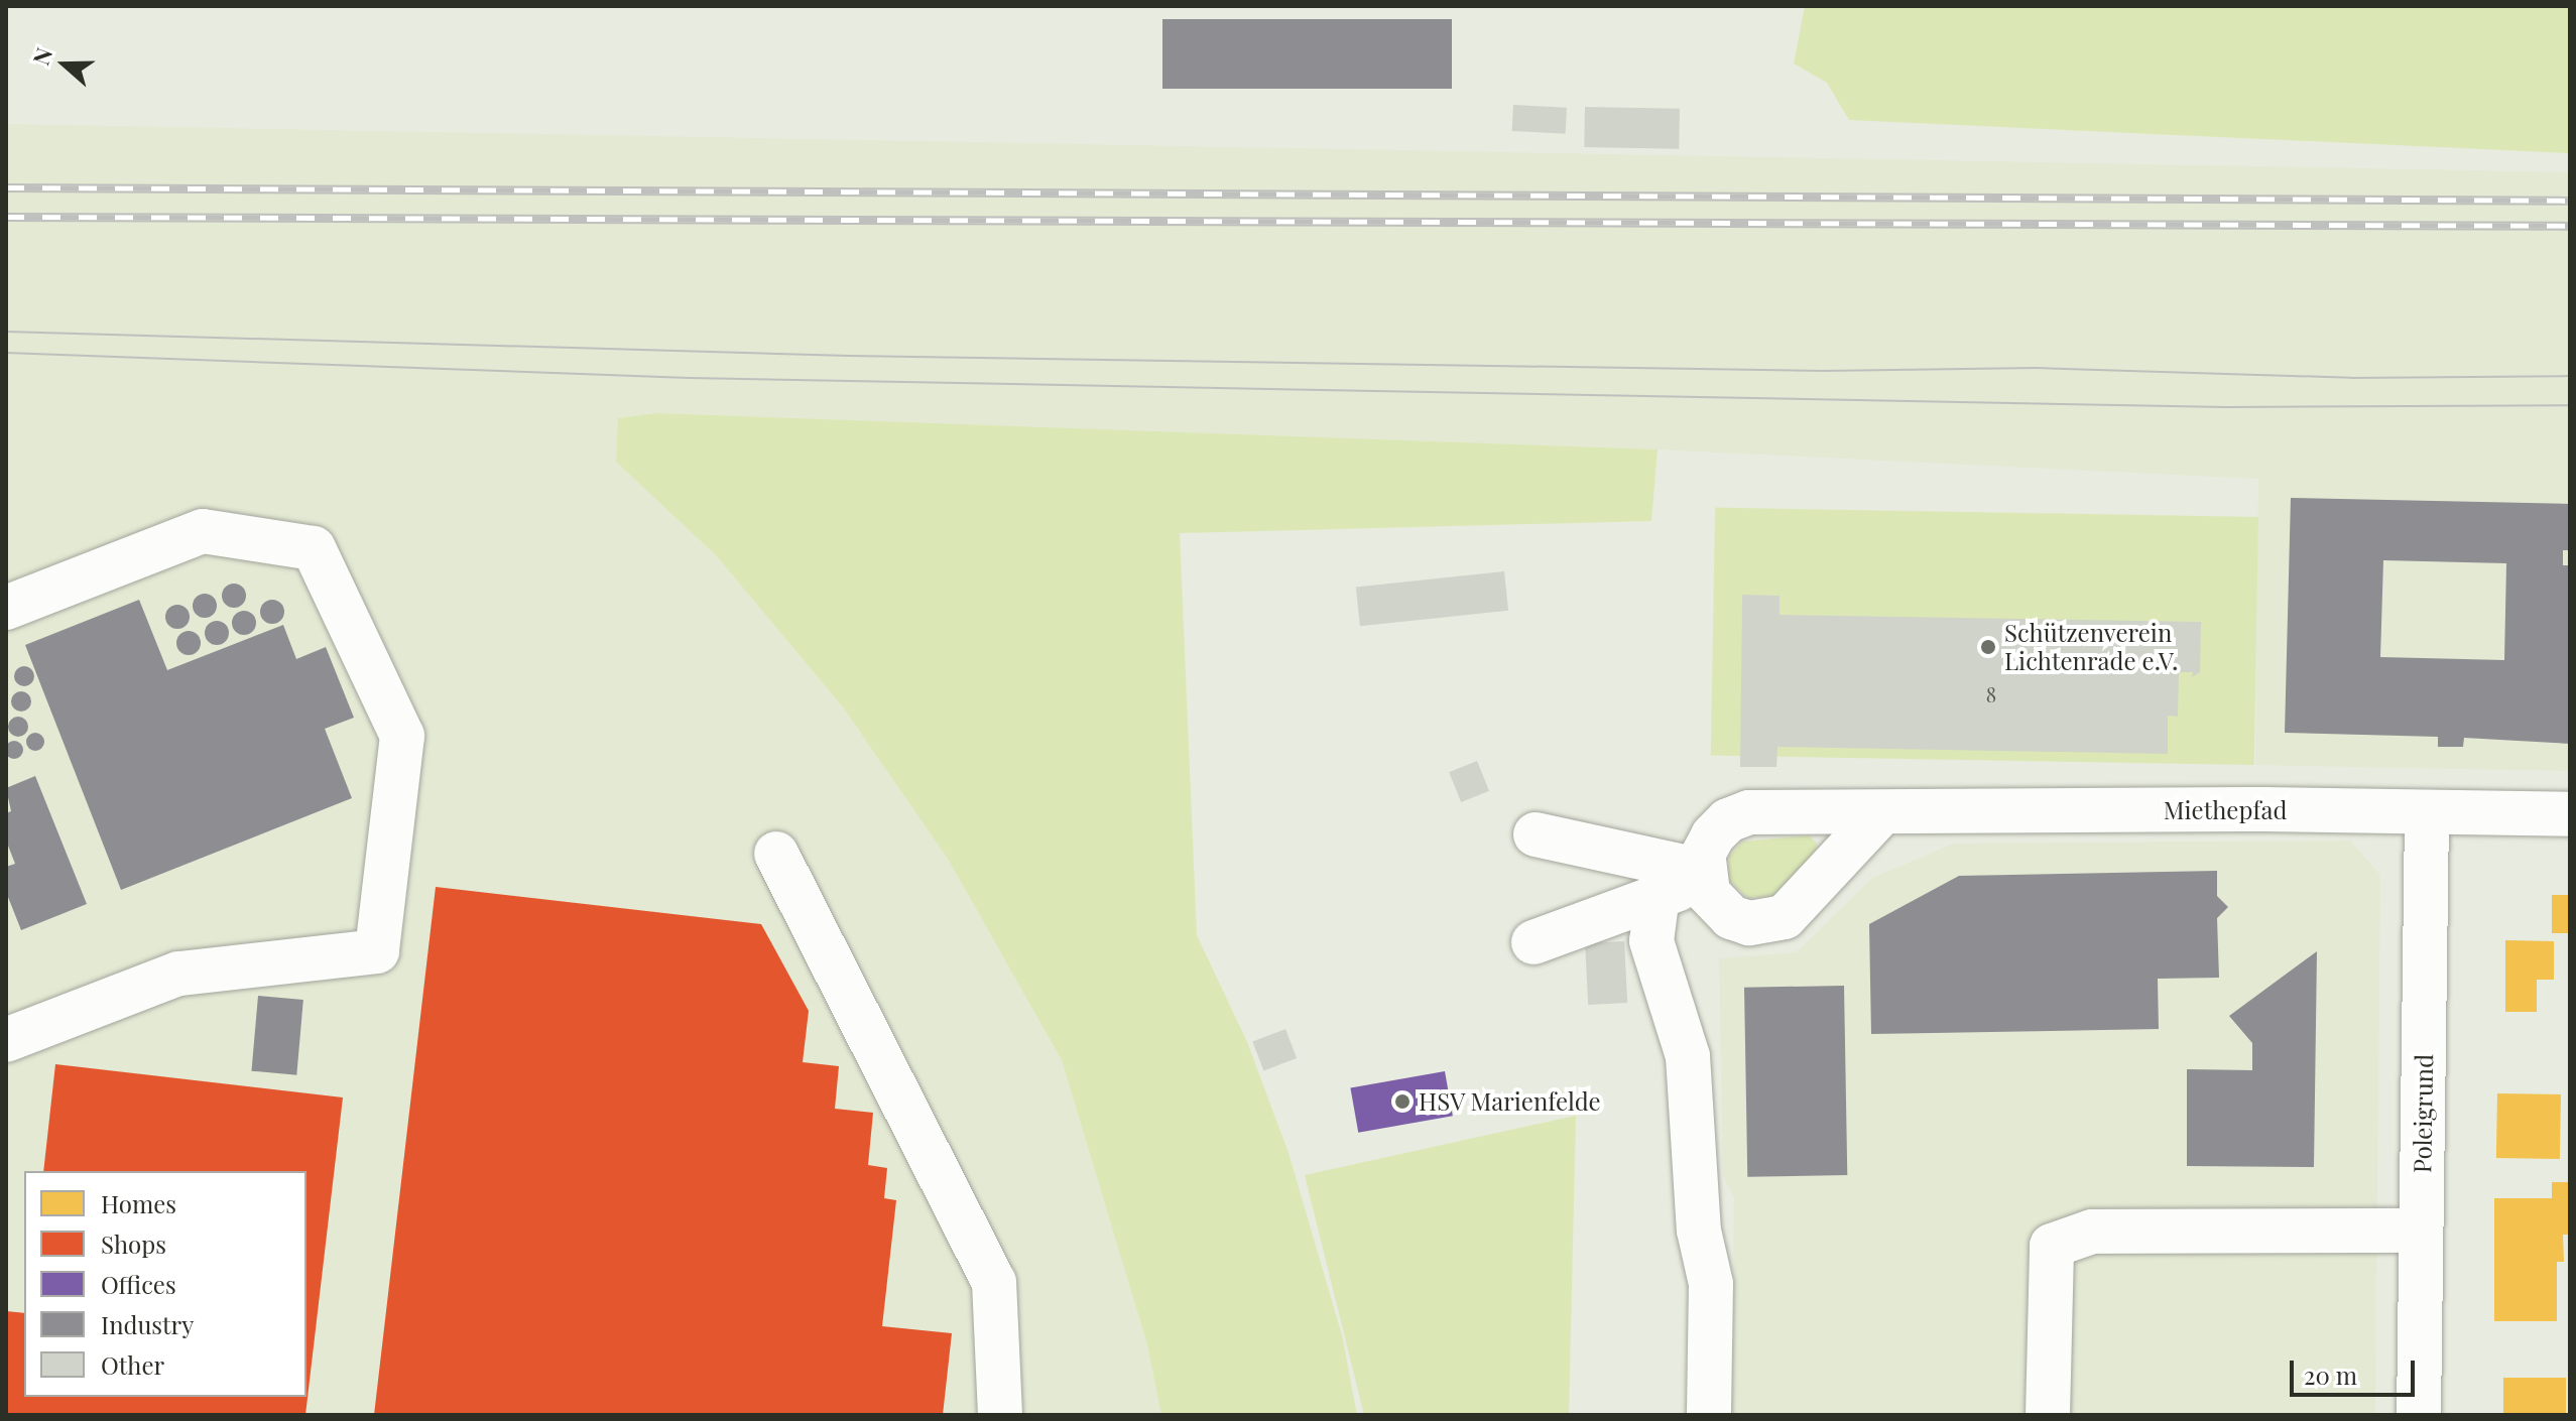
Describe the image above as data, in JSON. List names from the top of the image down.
{
  "streets": {
    "street": ["Miethepfad", "Poleigrund"]
  },
  "crossings": [
    ["Miethepfad", "Poleigrund"]
  ],
  "places": ["Schützenverein Lichtenrade e.V.", "HSV Marienfelde"],
  "house_numbers": ["8"],
  "legend": [
    "Homes",
    "Shops",
    "Offices",
    "Industry",
    "Other"
  ],
  "scale_bar": "20 m",
  "north": "left"
}
